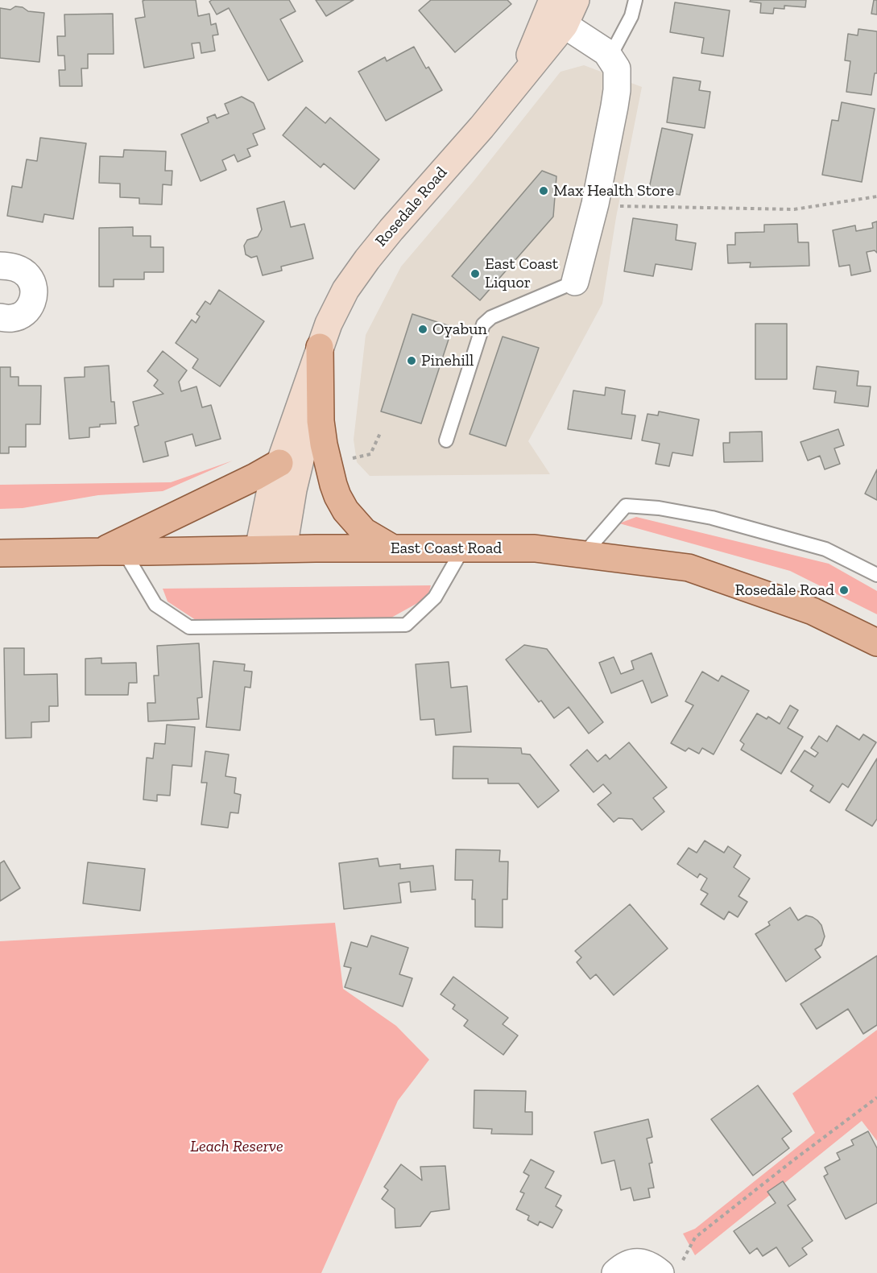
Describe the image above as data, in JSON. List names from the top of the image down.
{
  "streets": {
    "main road": ["Rosedale Road", "East Coast Road"]
  },
  "crossings": [
    ["Rosedale Road", "East Coast Road"]
  ],
  "parks": ["Leach Reserve"],
  "places": [
    "Max Health Store",
    "East Coast Liquor",
    "Oyabun",
    "Pinehill",
    "Rosedale Road"
  ]
}
